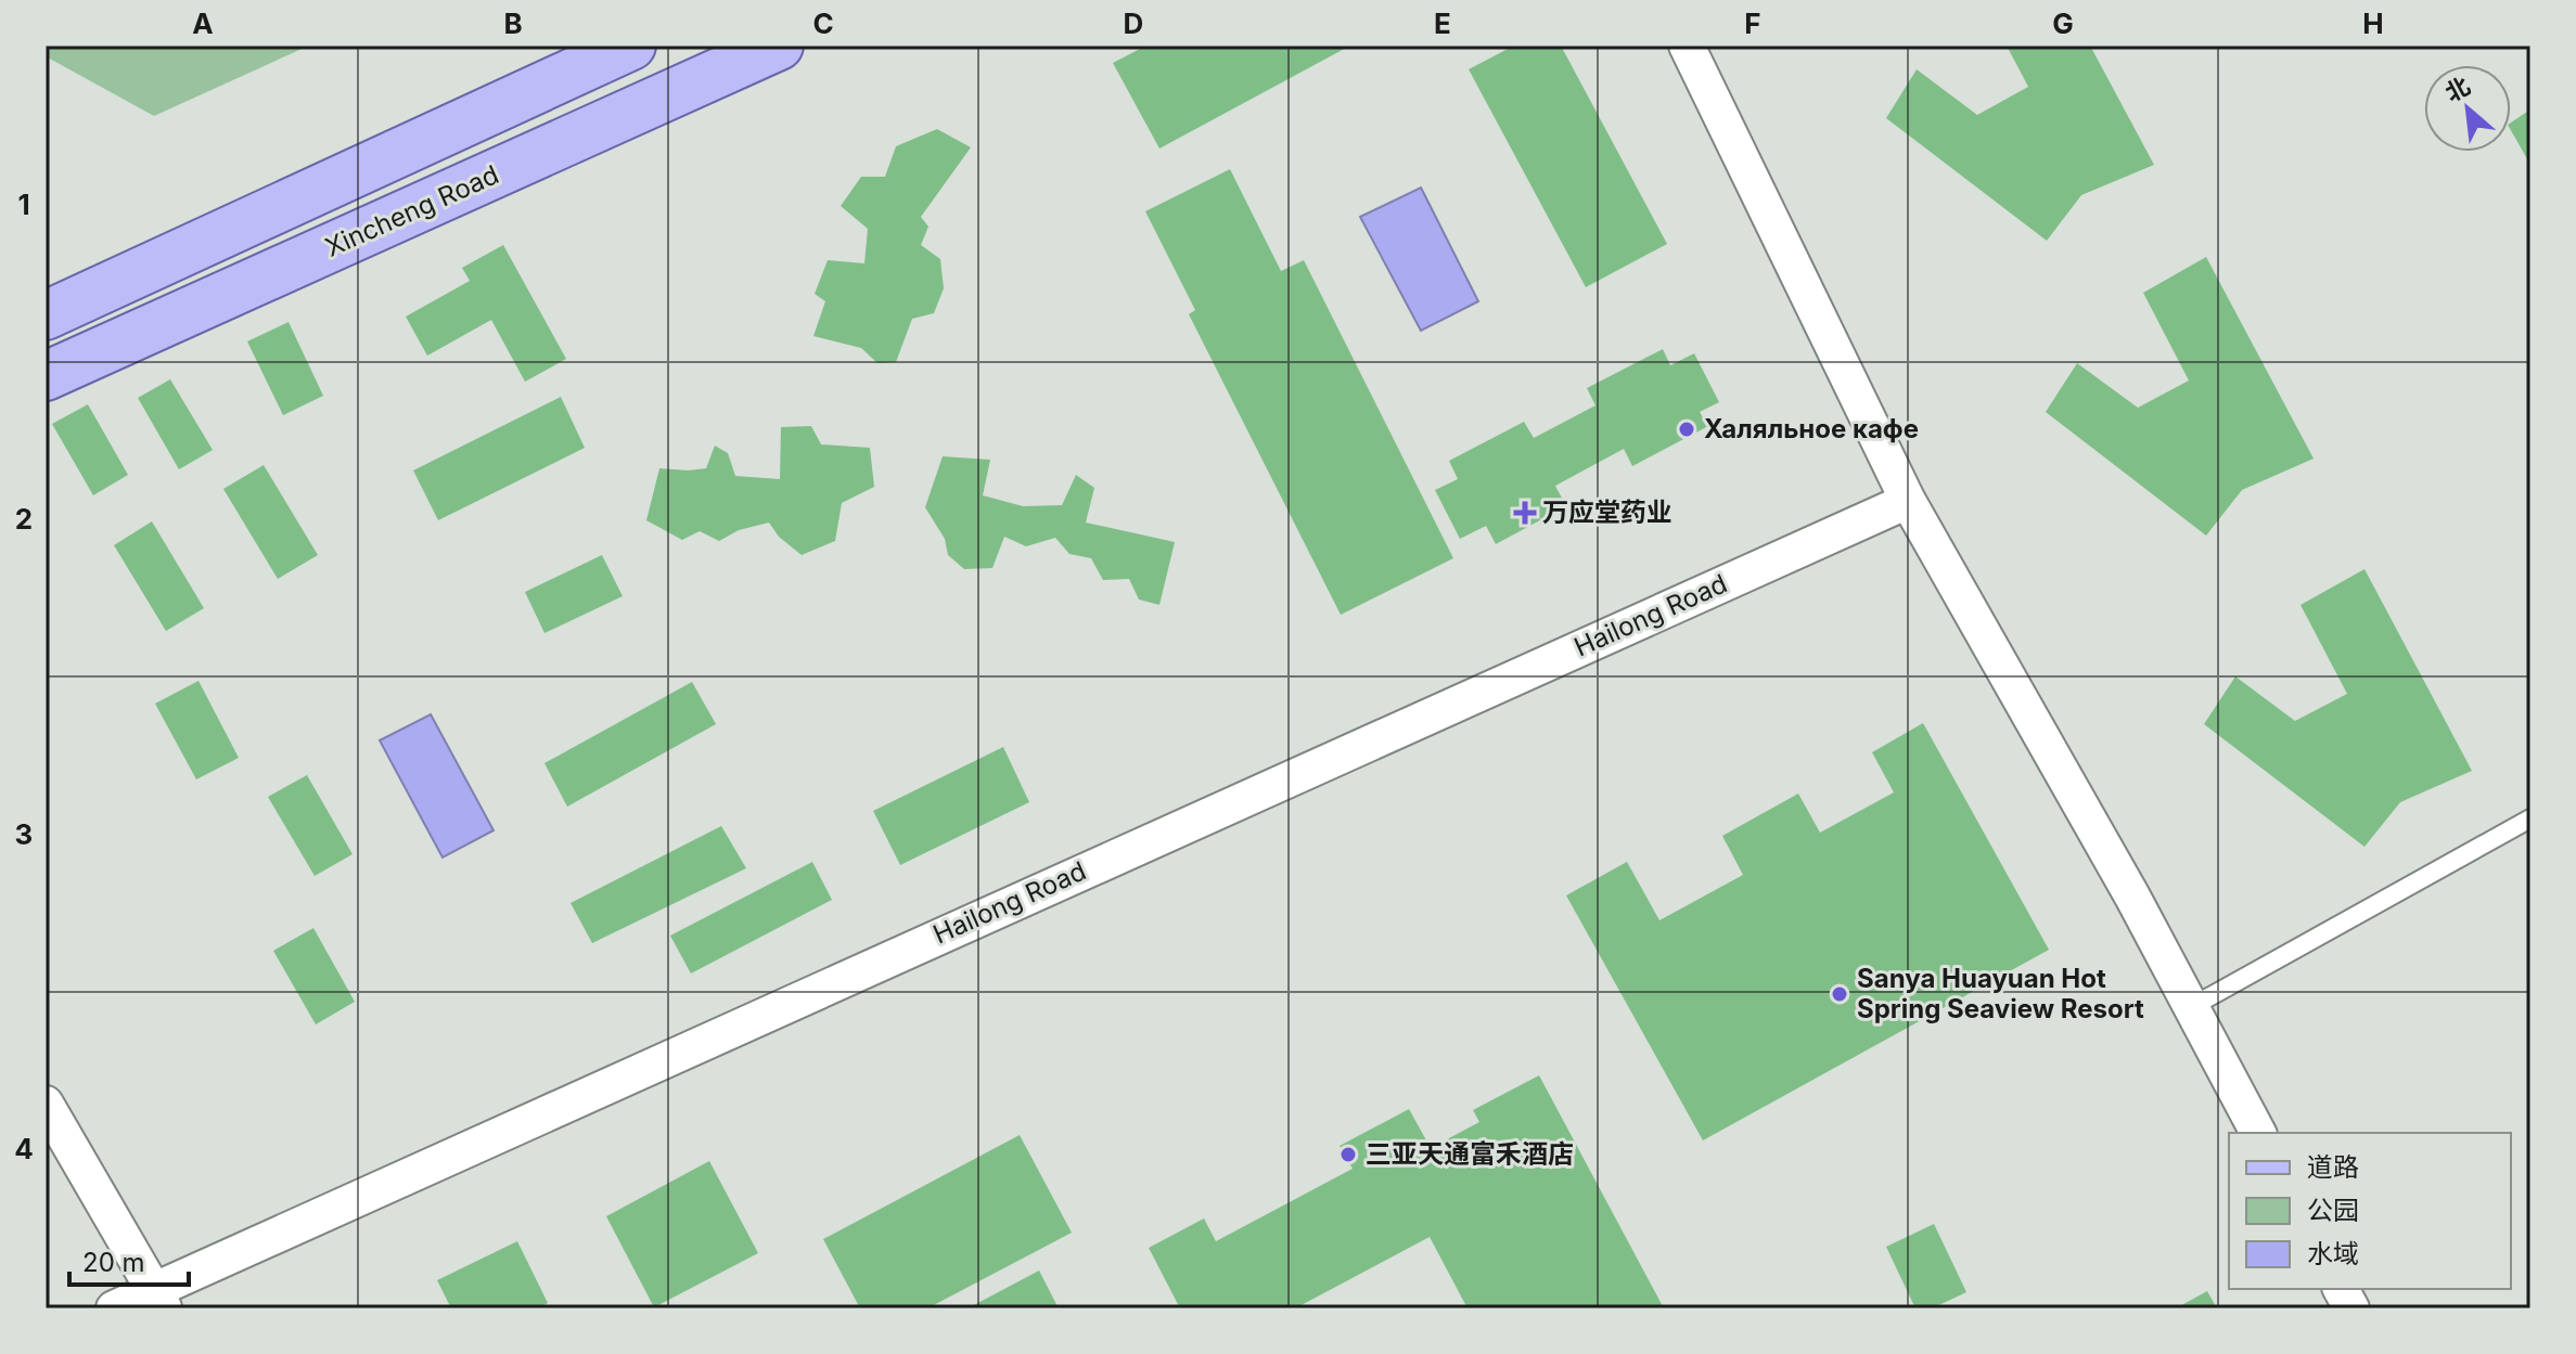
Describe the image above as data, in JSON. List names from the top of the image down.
{
  "streets": {
    "main road": ["Xincheng Road"],
    "street": ["Hailong Road"]
  },
  "places": {
    "other": ["Халяльное кафе", "Sanya Huayuan Hot Spring Seaview Resort", "三亚天通富禾酒店"],
    "health": ["万应堂药业"]
  },
  "legend": ["道路", "公园", "水域"],
  "scale_bar": "20 m",
  "north": "top left",
  "grid": {
    "columns": [
      "A",
      "B",
      "C",
      "D",
      "E",
      "F",
      "G",
      "H"
    ],
    "rows": [
      "1",
      "2",
      "3",
      "4"
    ]
  }
}
